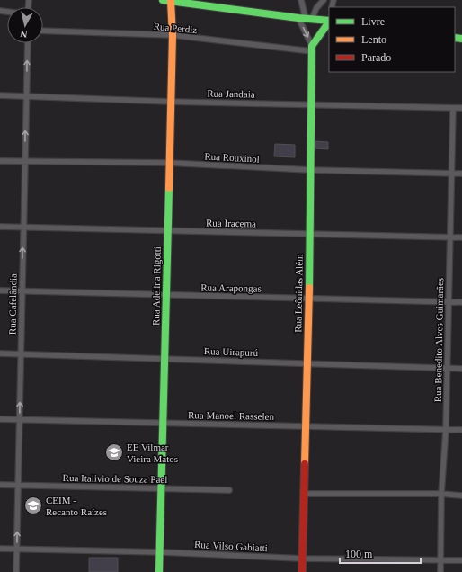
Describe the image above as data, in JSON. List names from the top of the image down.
{
  "streets": {
    "main road": ["Rua Adelina Rigotti", "Rua Leônidas Além"],
    "street": [
      "Rua Perdiz",
      "Rua Jandaia",
      "Rua Rouxinol",
      "Rua Iracema",
      "Rua Arapongas",
      "Rua Cafelândia",
      "Rua Benedito Alves Guimarães",
      "Rua Uirapurú",
      "Rua Manoel Rasselen",
      "Rua Italivio de Souza Pael",
      "Rua Vilso Gabiatti"
    ]
  },
  "crossings": [
    ["Rua Perdiz", "Rua Adelina Rigotti"],
    ["Rua Perdiz", "Rua Leônidas Além"],
    ["Rua Jandaia", "Rua Adelina Rigotti"],
    ["Rua Jandaia", "Rua Leônidas Além"],
    ["Rua Jandaia", "Rua Cafelândia"],
    ["Rua Jandaia", "Rua Benedito Alves Guimarães"],
    ["Rua Rouxinol", "Rua Adelina Rigotti"],
    ["Rua Rouxinol", "Rua Leônidas Além"],
    ["Rua Rouxinol", "Rua Cafelândia"],
    ["Rua Rouxinol", "Rua Benedito Alves Guimarães"],
    ["Rua Iracema", "Rua Adelina Rigotti"],
    ["Rua Iracema", "Rua Leônidas Além"],
    ["Rua Iracema", "Rua Cafelândia"],
    ["Rua Iracema", "Rua Benedito Alves Guimarães"],
    ["Rua Adelina Rigotti", "Rua Arapongas"],
    ["Rua Adelina Rigotti", "Rua Uirapurú"],
    ["Rua Adelina Rigotti", "Rua Manoel Rasselen"],
    ["Rua Adelina Rigotti", "Rua Italivio de Souza Pael"],
    ["Rua Adelina Rigotti", "Rua Vilso Gabiatti"],
    ["Rua Arapongas", "Rua Leônidas Além"],
    ["Rua Arapongas", "Rua Cafelândia"],
    ["Rua Arapongas", "Rua Benedito Alves Guimarães"],
    ["Rua Leônidas Além", "Rua Uirapurú"],
    ["Rua Leônidas Além", "Rua Manoel Rasselen"],
    ["Rua Leônidas Além", "Rua Vilso Gabiatti"],
    ["Rua Cafelândia", "Rua Uirapurú"],
    ["Rua Cafelândia", "Rua Manoel Rasselen"],
    ["Rua Cafelândia", "Rua Italivio de Souza Pael"],
    ["Rua Cafelândia", "Rua Vilso Gabiatti"],
    ["Rua Benedito Alves Guimarães", "Rua Uirapurú"],
    ["Rua Benedito Alves Guimarães", "Rua Manoel Rasselen"],
    ["Rua Benedito Alves Guimarães", "Rua Vilso Gabiatti"]
  ],
  "one_way": ["Rua Cafelândia"],
  "places": {
    "school or university": ["EE Vilmar Vieira Matos", "CEIM - Recanto Raízes"]
  },
  "legend": ["Livre", "Lento", "Parado"],
  "scale_bar": "100 m",
  "north": "bottom"
}
